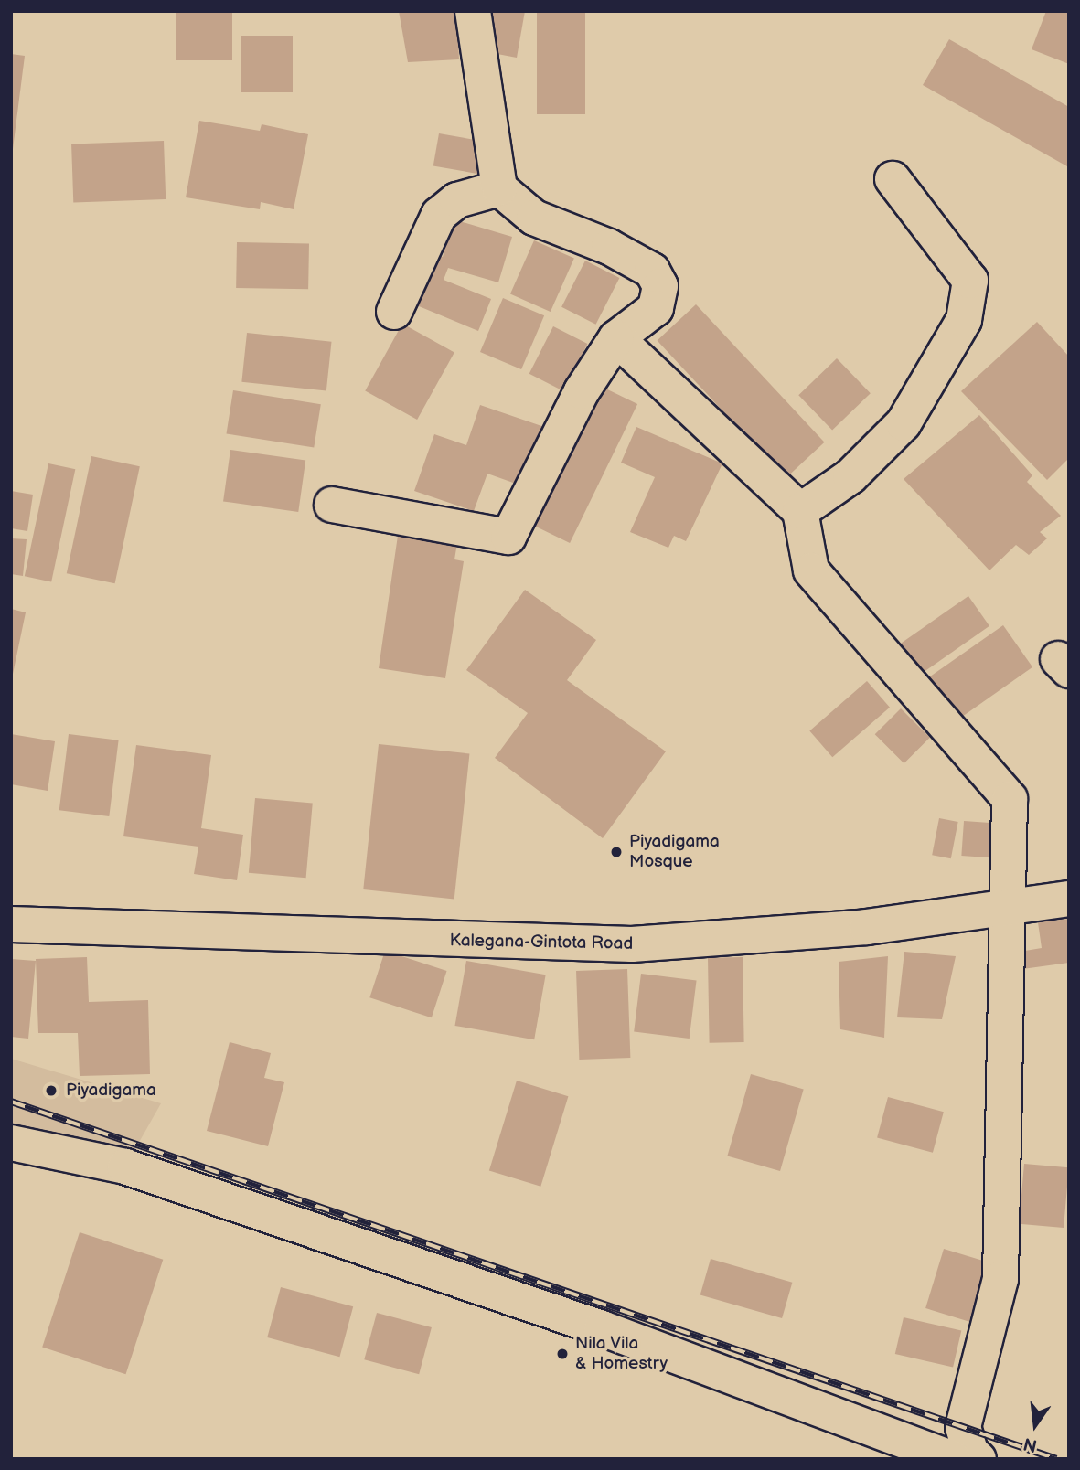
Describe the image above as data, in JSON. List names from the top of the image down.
{
  "streets": {
    "street": ["Kalegana-Gintota Road"]
  },
  "places": ["Piyadigama Mosque", "Piyadigama", "Nila Vila & Homestry"],
  "north": "bottom"
}
